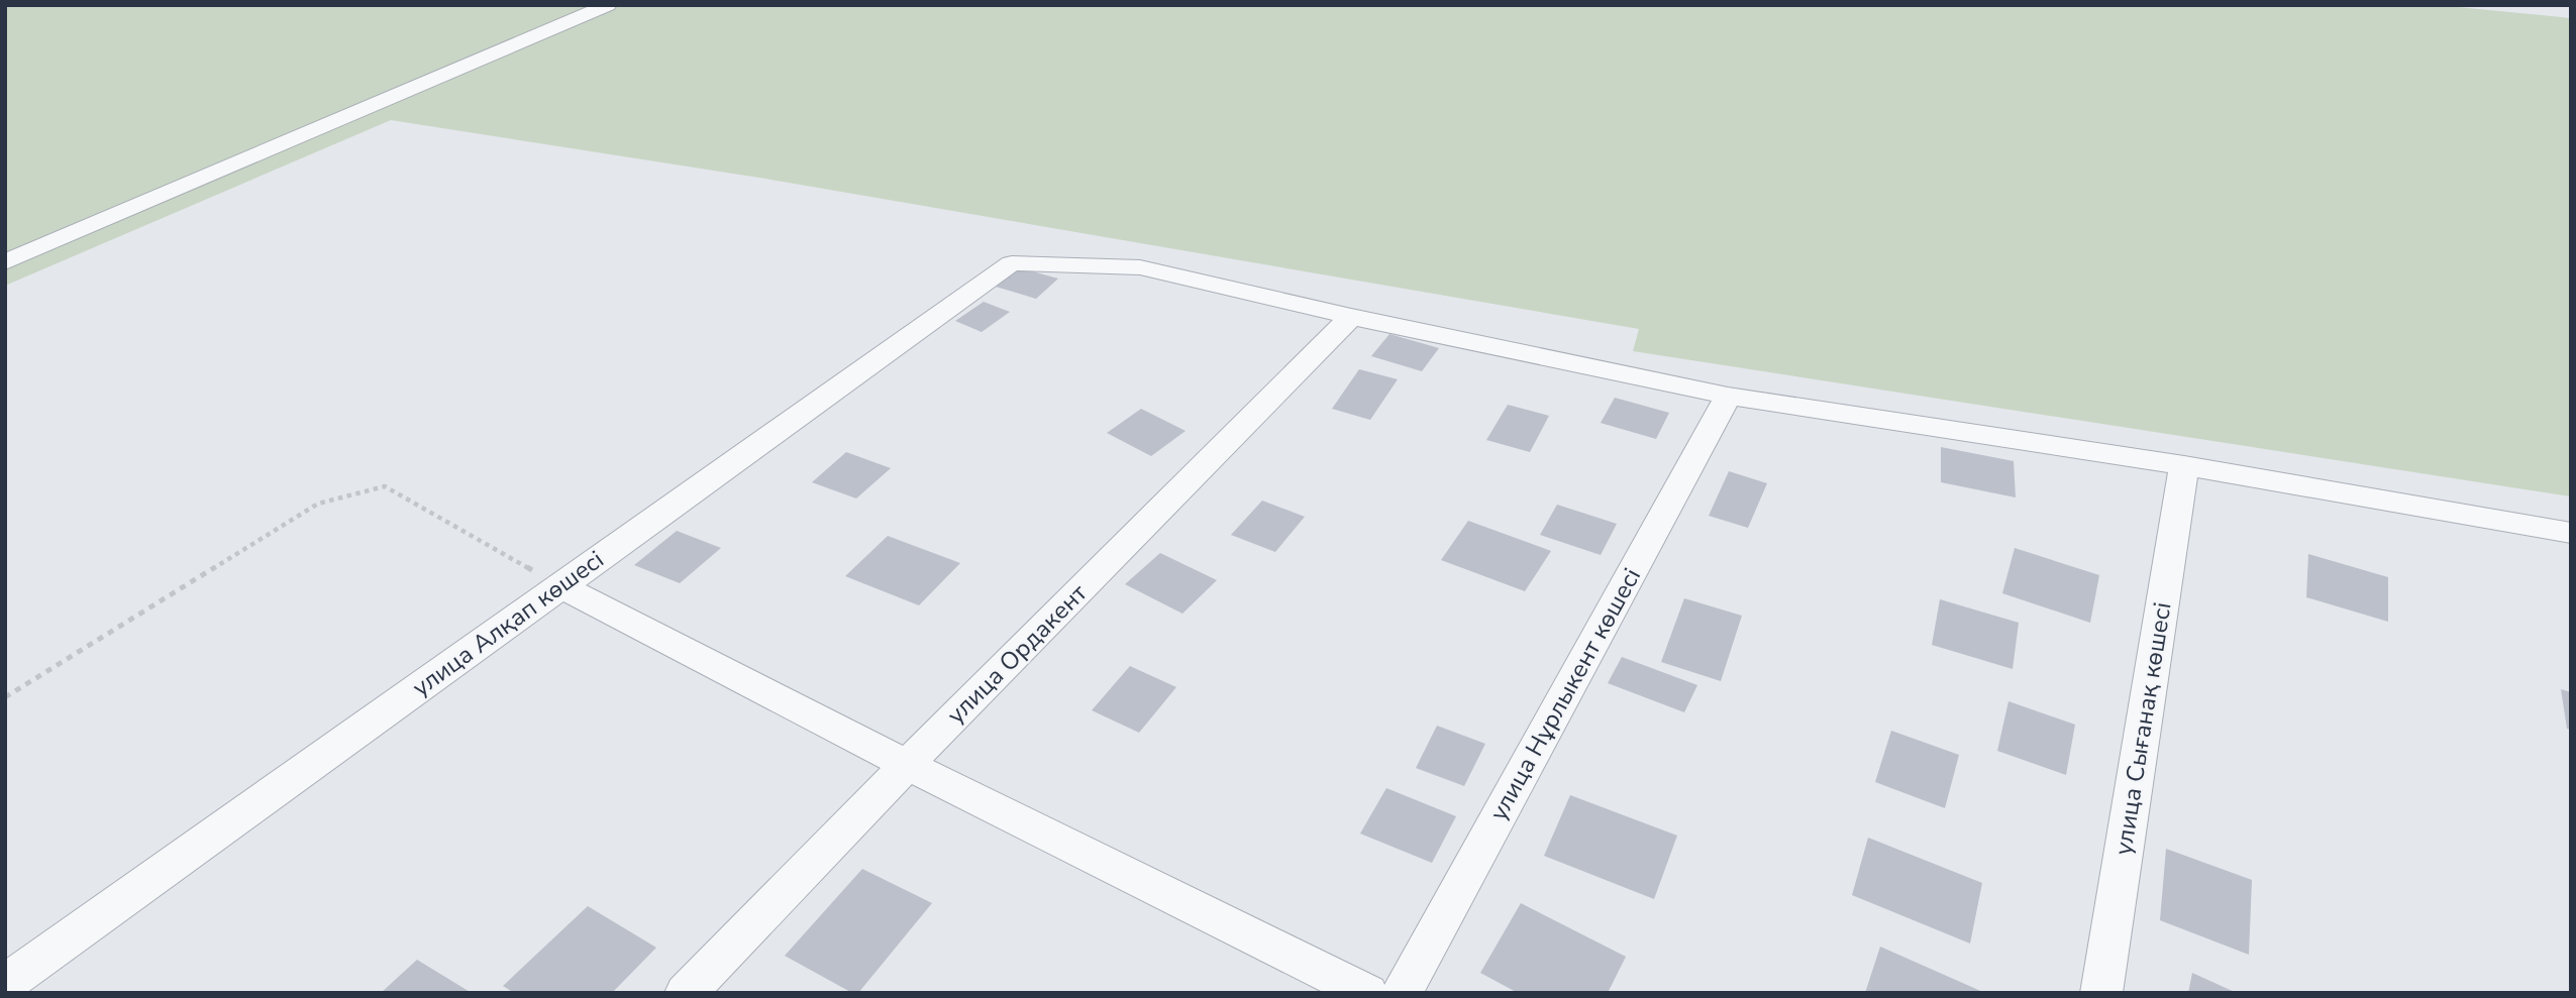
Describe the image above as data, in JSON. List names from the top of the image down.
{
  "streets": {
    "street": [
      "улица Алқап көшесі",
      "улица Ордакент",
      "улица Нұрлыкент көшесі",
      "улица Сығанақ көшесі"
    ]
  },
  "crossings": [
    ["улица Алқап көшесі", "улица Ордакент"]
  ]
}
